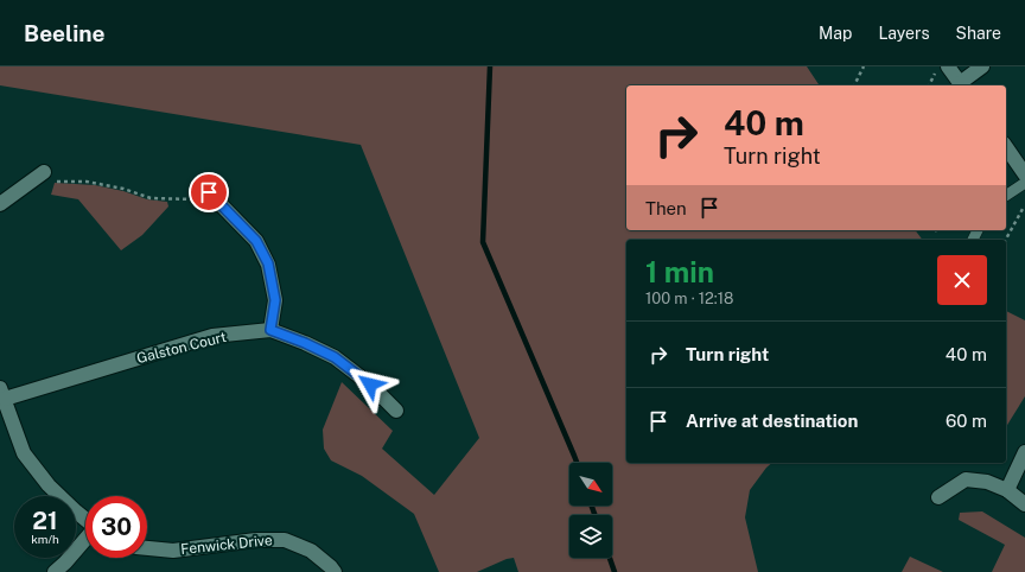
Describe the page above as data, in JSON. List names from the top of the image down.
{
  "streets": {
    "street": ["Galston Court", "Fenwick Drive"]
  },
  "north": "bottom right",
  "page": {
    "header": "Beeline",
    "nav": ["Map", "Layers", "Share"],
    "turn": ["40 m", "Turn right"],
    "then": "Then",
    "heading": ["1 min", "100 m · 12:18"],
    "list": [
      {
        "name": "Turn right",
        "value": "40 m"
      },
      {
        "name": "Arrive at destination",
        "value": "60 m"
      }
    ],
    "speed": "21 km/h",
    "limit": "30"
  }
}
